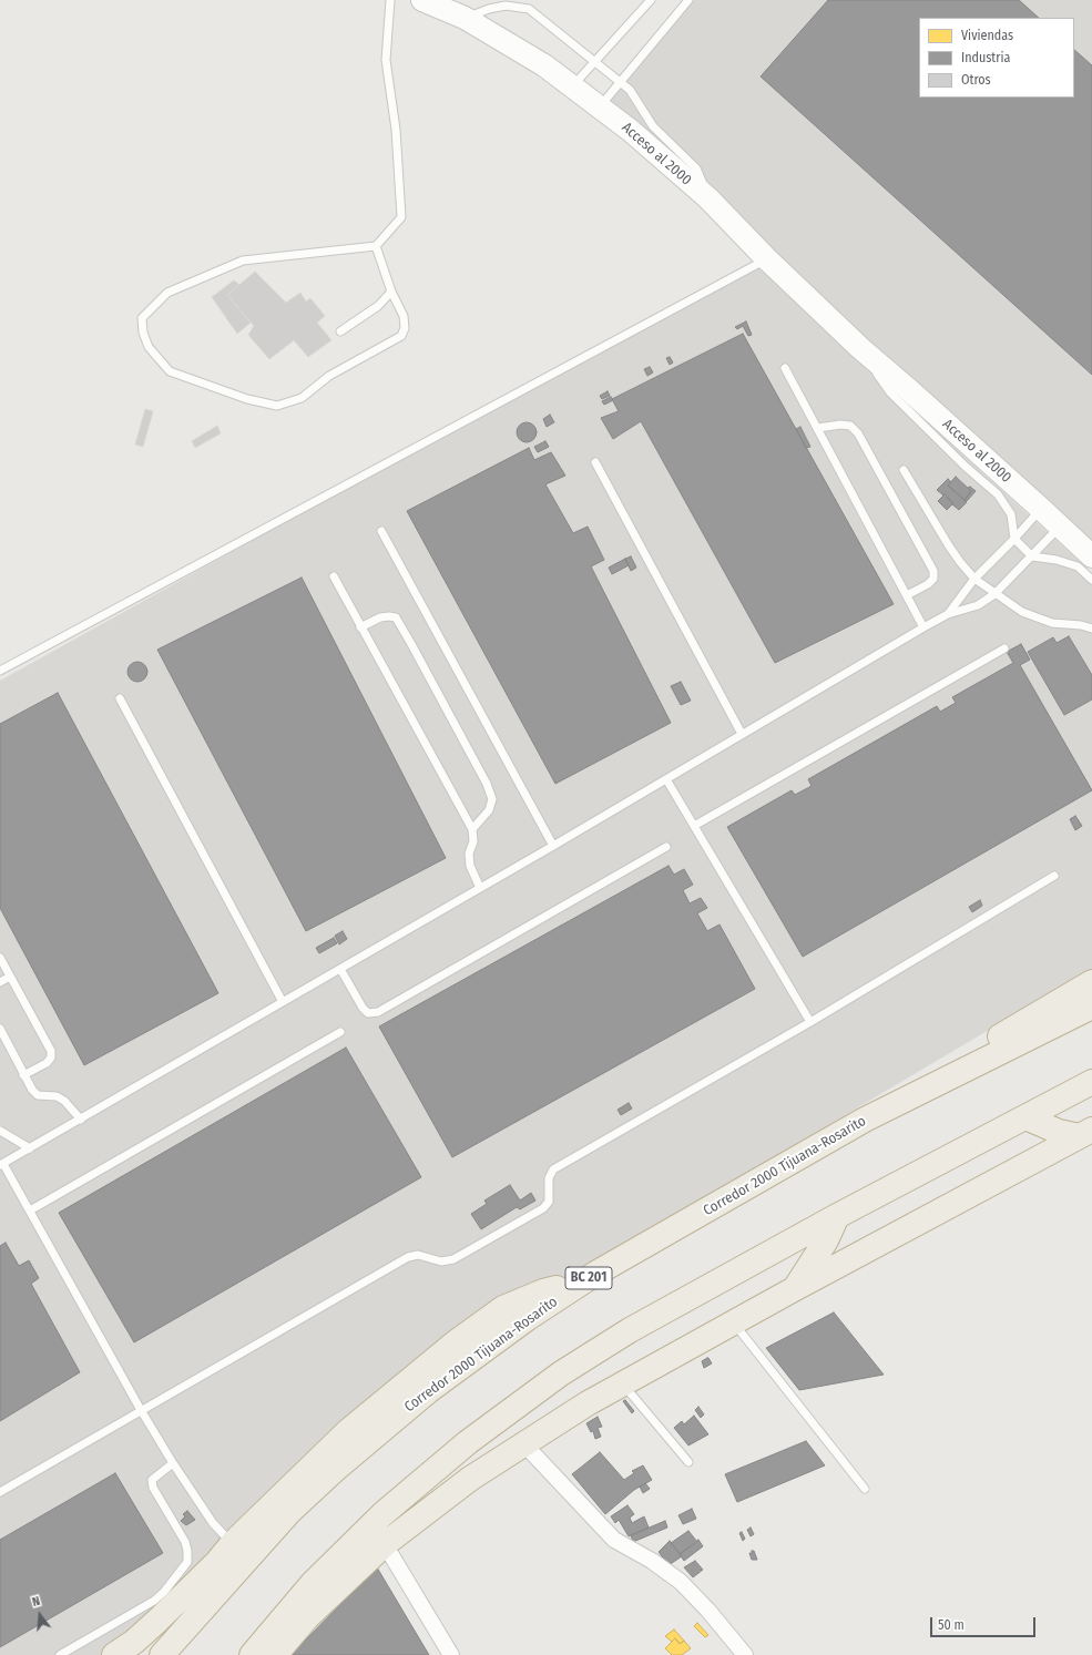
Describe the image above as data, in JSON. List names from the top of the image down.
{
  "streets": {
    "highway": ["Corredor 2000 Tijuana-Rosarito", "BC 201"],
    "street": ["Acceso al 2000"]
  },
  "legend": ["Viviendas", "Industria", "Otros"],
  "scale_bar": "50 m",
  "north": "top"
}
